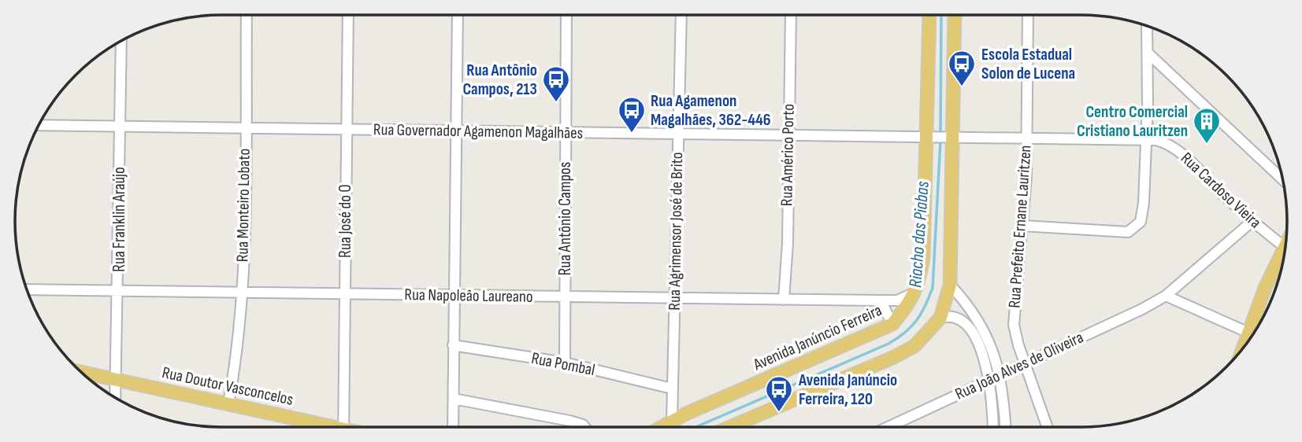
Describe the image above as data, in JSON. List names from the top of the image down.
{
  "streets": {
    "main road": ["Avenida Janúncio Ferreira", "Rua Doutor Vasconcelos"],
    "street": [
      "Rua Governador Agamenon Magalhães",
      "Rua Américo Porto",
      "Rua Cardoso Vieira",
      "Rua Monteiro Lobato",
      "Rua Antônio Campos",
      "Rua Franklin Araújo",
      "Rua José do O",
      "Rua Prefeito Ernane Lauritzen",
      "Rua Agrimensor José de Brito",
      "Rua Napoleão Laureano",
      "Rua Pombal",
      "Rua João Alves de Oliveira"
    ]
  },
  "crossings": [
    ["Rua Governador Agamenon Magalhães", "Rua Américo Porto"],
    ["Rua Governador Agamenon Magalhães", "Rua Cardoso Vieira"],
    ["Rua Governador Agamenon Magalhães", "Rua Monteiro Lobato"],
    ["Rua Governador Agamenon Magalhães", "Rua Antônio Campos"],
    ["Rua Governador Agamenon Magalhães", "Rua Franklin Araújo"],
    ["Rua Governador Agamenon Magalhães", "Rua José do O"],
    ["Rua Governador Agamenon Magalhães", "Rua Prefeito Ernane Lauritzen"],
    ["Rua Governador Agamenon Magalhães", "Rua Agrimensor José de Brito"],
    ["Rua Governador Agamenon Magalhães", "Avenida Janúncio Ferreira"],
    ["Rua Américo Porto", "Rua Napoleão Laureano"],
    ["Rua Cardoso Vieira", "Rua Prefeito Ernane Lauritzen"],
    ["Rua Cardoso Vieira", "Rua João Alves de Oliveira"],
    ["Rua Monteiro Lobato", "Rua Napoleão Laureano"],
    ["Rua Monteiro Lobato", "Rua Doutor Vasconcelos"],
    ["Rua Antônio Campos", "Rua Napoleão Laureano"],
    ["Rua Antônio Campos", "Rua Pombal"],
    ["Rua Franklin Araújo", "Rua Napoleão Laureano"],
    ["Rua Franklin Araújo", "Rua Doutor Vasconcelos"],
    ["Rua José do O", "Rua Napoleão Laureano"],
    ["Rua Prefeito Ernane Lauritzen", "Rua João Alves de Oliveira"],
    ["Rua Agrimensor José de Brito", "Rua Napoleão Laureano"],
    ["Rua Agrimensor José de Brito", "Avenida Janúncio Ferreira"],
    ["Rua Agrimensor José de Brito", "Rua Pombal"],
    ["Rua Napoleão Laureano", "Avenida Janúncio Ferreira"]
  ],
  "water": ["Riacho das Piabas"],
  "places": {
    "bus stop": [
      "Escola Estadual Solon de Lucena",
      "Rua Antônio Campos, 213",
      "Rua Agamenon Magalhães, 362-446",
      "Avenida Janúncio Ferreira, 120"
    ],
    "building": ["Centro Comercial Cristiano Lauritzen"]
  }
}
